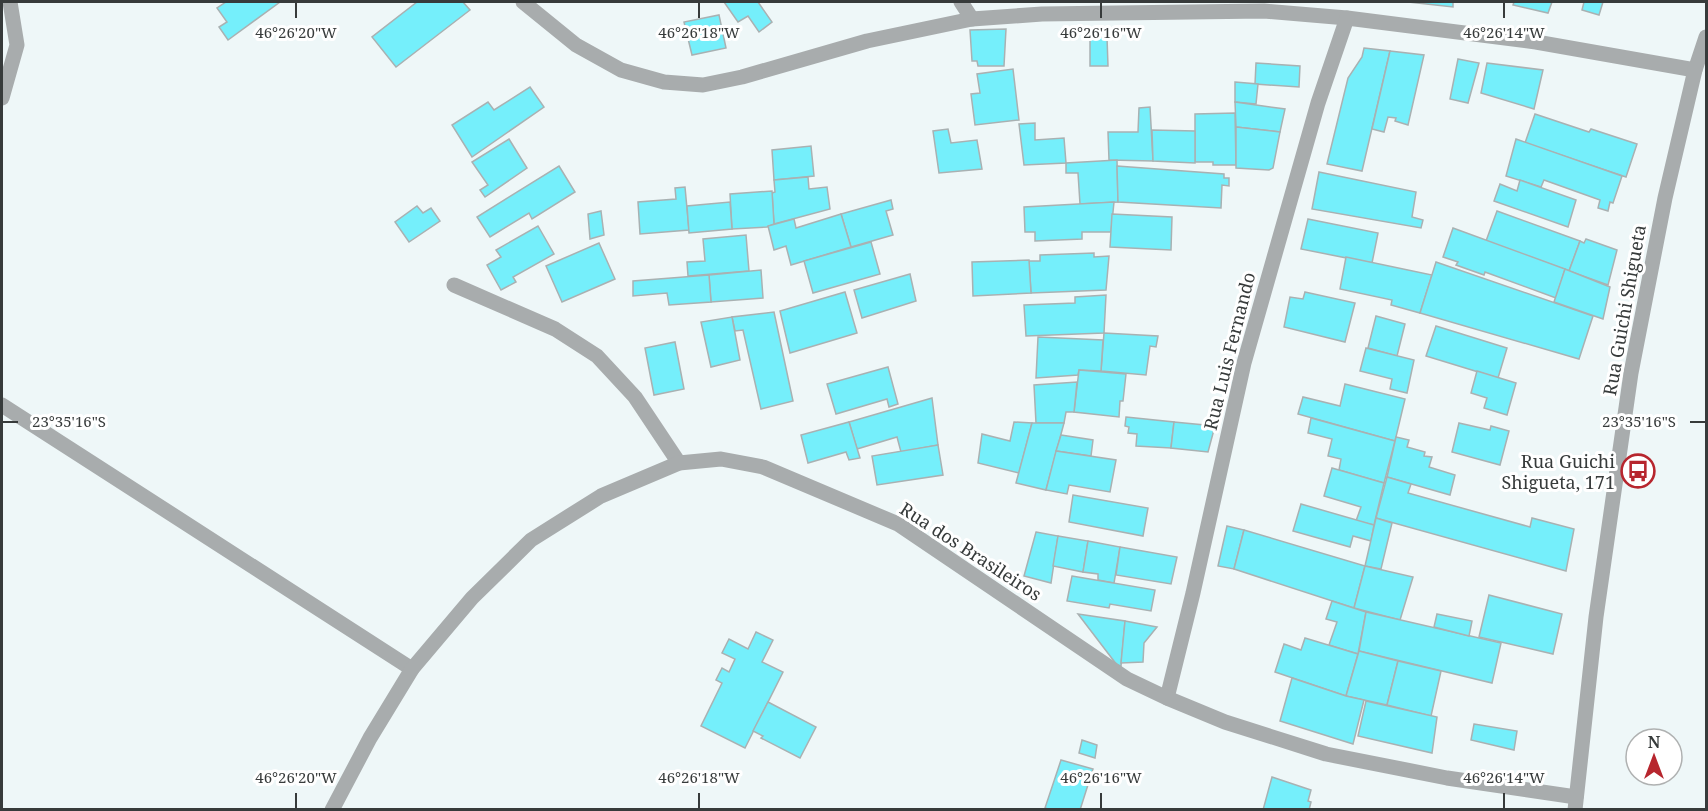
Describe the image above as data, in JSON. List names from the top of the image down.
{
  "streets": {
    "street": ["Rua Guichi Shigueta", "Rua Luis Fernando", "Rua dos Brasileiros"]
  },
  "crossings": [
    ["Rua Guichi Shigueta", "Rua dos Brasileiros"],
    ["Rua Luis Fernando", "Rua dos Brasileiros"]
  ],
  "places": {
    "bus stop": ["Rua Guichi Shigueta, 171"]
  },
  "north": "top",
  "coordinates": [
    "46°26'20\"W",
    "46°26'18\"W",
    "46°26'16\"W",
    "46°26'14\"W",
    "23°35'16\"S"
  ]
}
